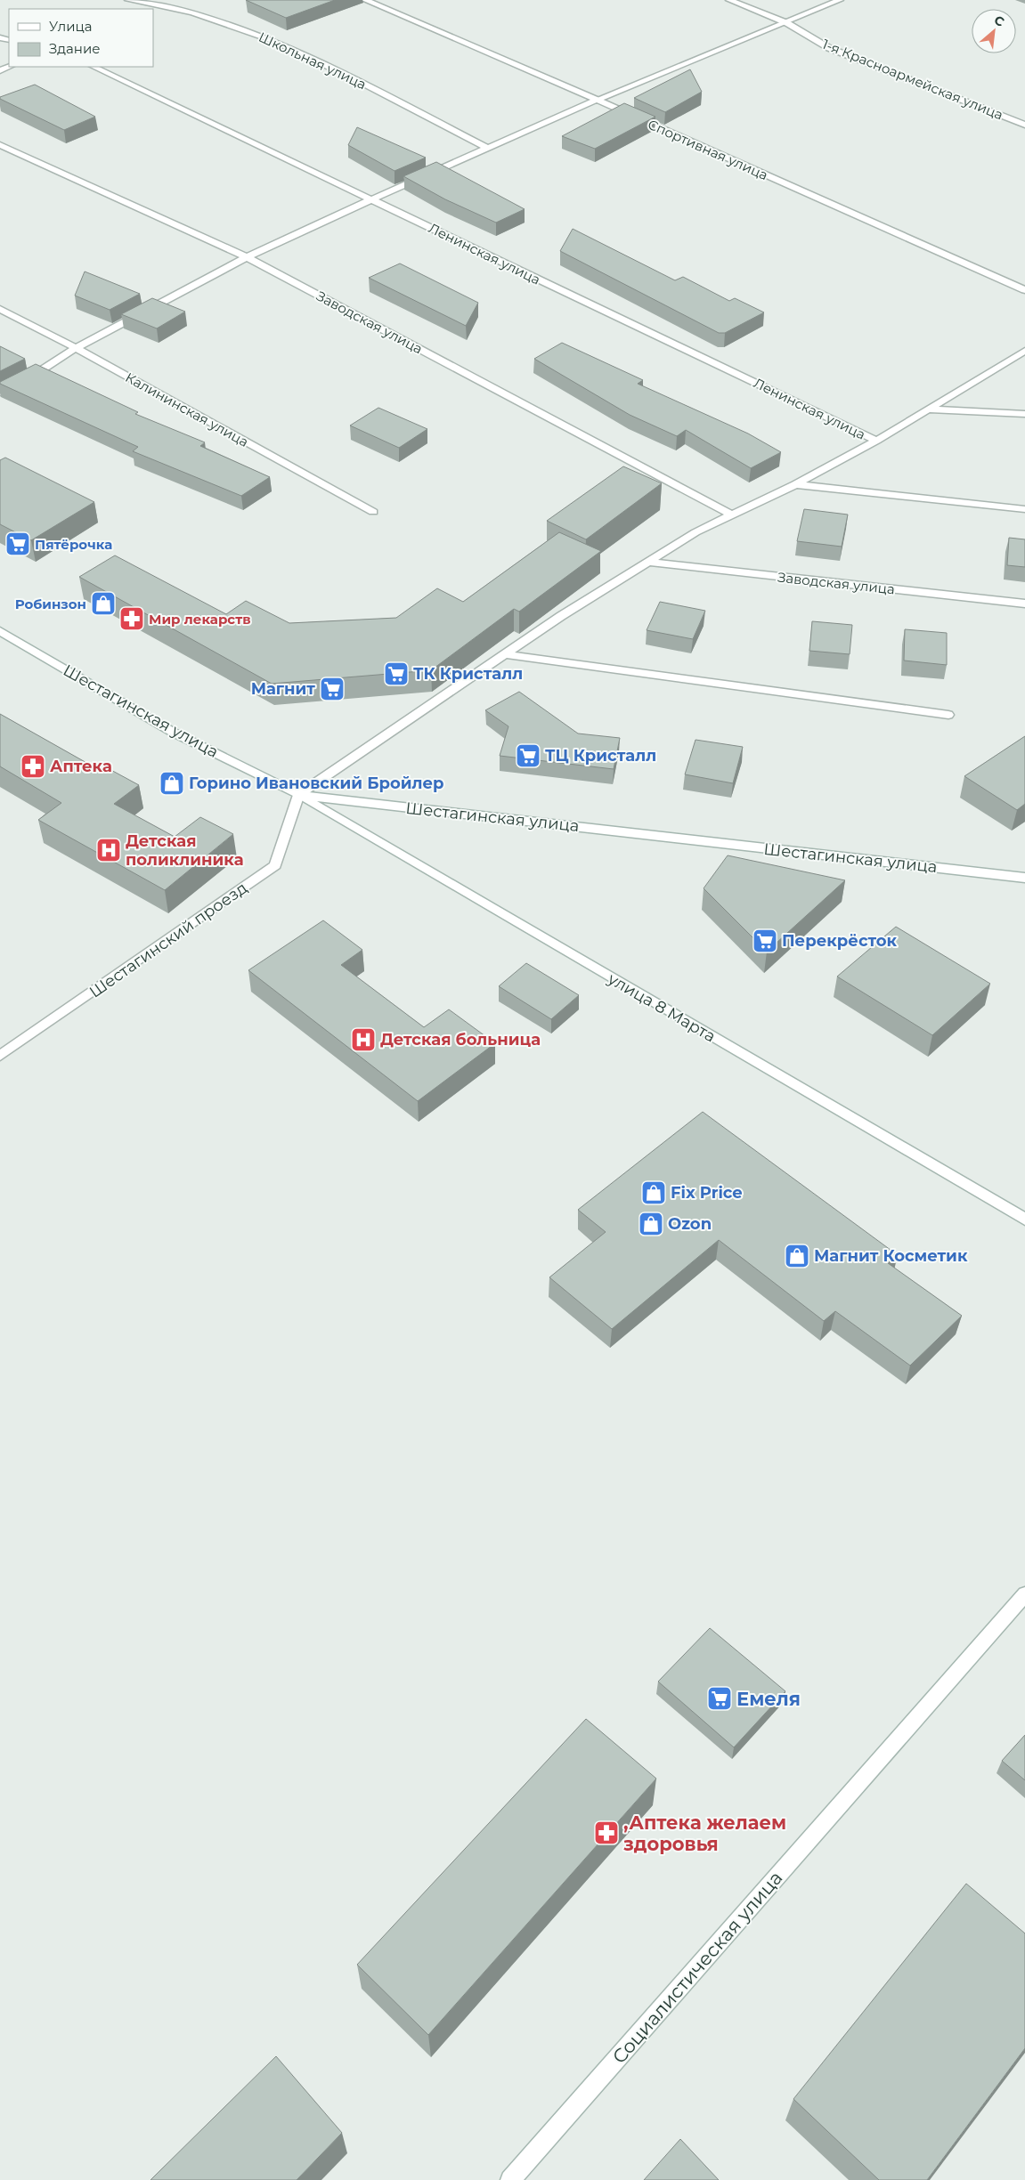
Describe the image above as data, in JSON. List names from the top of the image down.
{
  "streets": {
    "street": [
      "Школьная улица",
      "1-я Красноармейская улица",
      "Спортивная улица",
      "Ленинская улица",
      "Заводская улица",
      "Калининская улица",
      "Шестагинская улица",
      "Шестагинский проезд",
      "улица 8 Марта",
      "Социалистическая улица"
    ]
  },
  "crossings": [
    ["Шестагинская улица", "Шестагинский проезд"],
    ["Шестагинская улица", "улица 8 Марта"],
    ["Шестагинский проезд", "улица 8 Марта"]
  ],
  "places": {
    "supermarket": [
      "Пятёрочка",
      "ТК Кристалл",
      "Магнит",
      "ТЦ Кристалл",
      "Перекрёсток",
      "Емеля"
    ],
    "shop": [
      "Робинзон",
      "Горино Ивановский Бройлер",
      "Fix Price",
      "Ozon",
      "Магнит Косметик"
    ],
    "pharmacy": ["Мир лекарств", "Аптека", ",Аптека желаем здоровья"],
    "hospital": ["Детская поликлиника", "Детская больница"]
  },
  "legend": ["Улица", "Здание"],
  "north": "top right"
}
